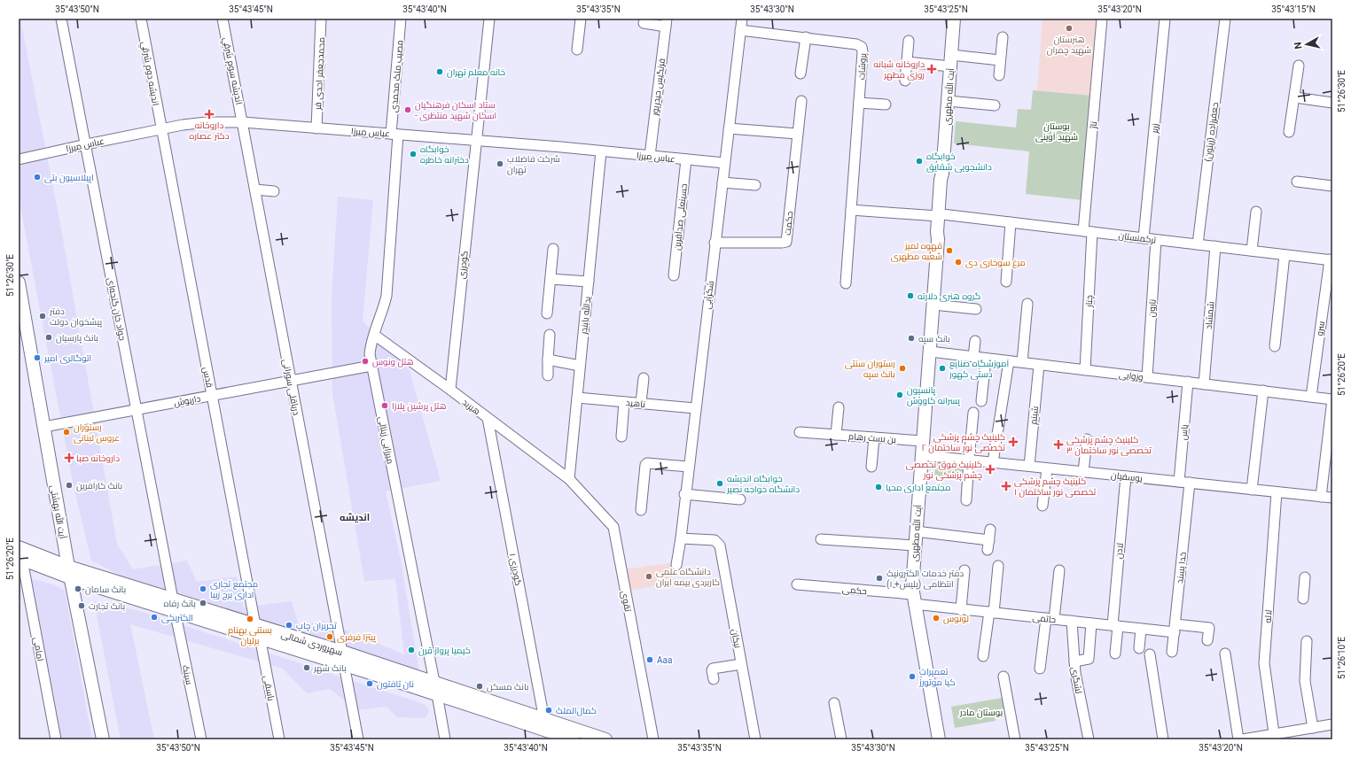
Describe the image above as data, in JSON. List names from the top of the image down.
{
  "streets": {
    "main road": ["آیت الله مطهری", "آیت الله بهشتی", "سهروردی شمالی"],
    "street": [
      "پروشات",
      "اندیشه سوم شرقي",
      "انديشه دوم شرقي",
      "محمدجعفر احدی فر",
      "مصیب ملک محمدی",
      "فرنگیس حیدرپور",
      "ناژ",
      "زریر",
      "عباس میرزا",
      "جعفرزاده (زیتون)",
      "حسینعلی صدآفرین",
      "حکمت",
      "ترکمنستان",
      "گودرزی",
      "شکرآبی",
      "چنار",
      "نارون",
      "جواد خان گنجه‌ای",
      "یدالله بایندر",
      "شمشاد",
      "سرو",
      "وزوایی",
      "قدس",
      "دریاقلی سورانی",
      "داریوش",
      "ناهید",
      "هیربد",
      "شبنم",
      "یاس",
      "بن بست رهام",
      "میرزایی زینالی",
      "یوسفیان",
      "لادن",
      "خدا پسند",
      "گودرزی ۱",
      "حکمی",
      "تقوی",
      "لاله",
      "حاتمی",
      "نیکان",
      "امامی",
      "سینک",
      "لشگری",
      "باسقی"
    ]
  },
  "crossings": [
    ["پروشات", "شکرآبی"],
    ["اندیشه سوم شرقي", "عباس میرزا"],
    ["اندیشه سوم شرقي", "دریاقلی سورانی"],
    ["انديشه دوم شرقي", "عباس میرزا"],
    ["انديشه دوم شرقي", "قدس"],
    ["محمدجعفر احدی فر", "عباس میرزا"],
    ["مصیب ملک محمدی", "عباس میرزا"],
    ["مصیب ملک محمدی", "میرزایی زینالی"],
    ["فرنگیس حیدرپور", "عباس میرزا"],
    ["آیت الله مطهری", "ترکمنستان"],
    ["آیت الله مطهری", "وزوایی"],
    ["آیت الله مطهری", "بن بست رهام"],
    ["آیت الله مطهری", "یوسفیان"],
    ["آیت الله مطهری", "حکمی"],
    ["آیت الله مطهری", "حاتمی"],
    ["ناژ", "ترکمنستان"],
    ["ناژ", "چنار"],
    ["زریر", "ترکمنستان"],
    ["عباس میرزا", "حسینعلی صدآفرین"],
    ["عباس میرزا", "گودرزی"],
    ["عباس میرزا", "شکرآبی"],
    ["عباس میرزا", "جواد خان گنجه‌ای"],
    ["عباس میرزا", "یدالله بایندر"],
    ["عباس میرزا", "قدس"],
    ["عباس میرزا", "دریاقلی سورانی"],
    ["عباس میرزا", "میرزایی زینالی"],
    ["جعفرزاده (زیتون)", "ترکمنستان"],
    ["حکمت", "شکرآبی"],
    ["ترکمنستان", "چنار"],
    ["ترکمنستان", "نارون"],
    ["ترکمنستان", "شمشاد"],
    ["ترکمنستان", "سرو"],
    ["گودرزی", "هیربد"],
    ["شکرآبی", "ناهید"],
    ["شکرآبی", "نیکان"],
    ["چنار", "وزوایی"],
    ["نارون", "وزوایی"],
    ["جواد خان گنجه‌ای", "داریوش"],
    ["جواد خان گنجه‌ای", "سهروردی شمالی"],
    ["جواد خان گنجه‌ای", "سینک"],
    ["یدالله بایندر", "ناهید"],
    ["یدالله بایندر", "هیربد"],
    ["یدالله بایندر", "تقوی"],
    ["شمشاد", "وزوایی"],
    ["سرو", "وزوایی"],
    ["وزوایی", "شبنم"],
    ["وزوایی", "یاس"],
    ["قدس", "داریوش"],
    ["قدس", "سهروردی شمالی"],
    ["دریاقلی سورانی", "داریوش"],
    ["دریاقلی سورانی", "سهروردی شمالی"],
    ["داریوش", "میرزایی زینالی"],
    ["داریوش", "آیت الله بهشتی"],
    ["هیربد", "میرزایی زینالی"],
    ["هیربد", "گودرزی ۱"],
    ["هیربد", "تقوی"],
    ["شبنم", "یوسفیان"],
    ["یاس", "یوسفیان"],
    ["یاس", "خدا پسند"],
    ["میرزایی زینالی", "سهروردی شمالی"],
    ["یوسفیان", "لادن"],
    ["یوسفیان", "خدا پسند"],
    ["یوسفیان", "لاله"],
    ["آیت الله بهشتی", "سهروردی شمالی"],
    ["لادن", "حاتمی"],
    ["خدا پسند", "حاتمی"],
    ["گودرزی ۱", "سهروردی شمالی"],
    ["حکمی", "حاتمی"],
    ["حاتمی", "لشگری"],
    ["سهروردی شمالی", "امامی"],
    ["سهروردی شمالی", "سینک"],
    ["سهروردی شمالی", "باسقی"]
  ],
  "districts": ["اندیشه"],
  "parks": ["بوستان شهید آوینی", "بوستان مادر"],
  "places": {
    "other": [
      "هنرستان شهید چمران",
      "خانه معلم تهران",
      "ستاد اسکان فرهنگیان - اسکان شهید منتظری",
      "خوابگاه دخترانه خاطره",
      "خوابگاه دانشجویی شقایق",
      "شرکت فاضلاب تهران",
      "اپیلاسیون بتی",
      "قهوه لمیز شعبه مطهری",
      "مرغ سوخاری دی",
      "گروه هنری دلارته",
      "دفتر پیشخوان دولت",
      "بانک پارسیان",
      "بانک سپه",
      "اتوگالری امیر",
      "هتل ونوس",
      "رستوران سنتی بانک سپه",
      "آموزشگاه صنایع دستی کهور",
      "پانسیون پسرانه کاووش",
      "هتل پرشین پلازا",
      "رستوران عروس لبنانی",
      "خوابگاه اندیشه دانشگاه خواجه نصیر",
      "بانک کارآفرین",
      "مجتمع اداری محیا",
      "دانشگاه علمی کاربردی بیمه ایران",
      "دفتر خدمات الکترونیک انتظامی (پلیس+۱۰)",
      "بانک سامان",
      "مجتمع تجاری اداری برج زیبا",
      "بانک رفاه",
      "بانک تجارت",
      "الکتریکی",
      "لوتوس",
      "بستنی بهنام برلیان",
      "تحریران چاپ",
      "پیتزا فرفری",
      "کیمیا پرواز قرن",
      "Aaa",
      "بانک شهر",
      "تعمیرات کیا موتورز",
      "نان تافتون",
      "بانک مسکن",
      "کمال‌الملک"
    ],
    "health": [
      "داروخانه شبانه روزی مطهر",
      "داروخانه دکتر عصاره",
      "کلینیک چشم پزشکی تخصصی نور ساختمان ۲",
      "کلینیک چشم پزشکی تخصصی نور ساختمان ۳",
      "داروخانه صبا",
      "کلینیک فوق تخصصی چشم پزشکی نور",
      "کلینیک چشم پزشکی تخصصی نور ساختمان ۱"
    ]
  },
  "north": "left",
  "coordinates": [
    "35°43'50\"N",
    "35°43'45\"N",
    "35°43'40\"N",
    "35°43'35\"N",
    "35°43'30\"N",
    "35°43'25\"N",
    "35°43'20\"N",
    "35°43'15\"N",
    "51°26'30\"E",
    "51°26'20\"E",
    "51°26'10\"E"
  ]
}
